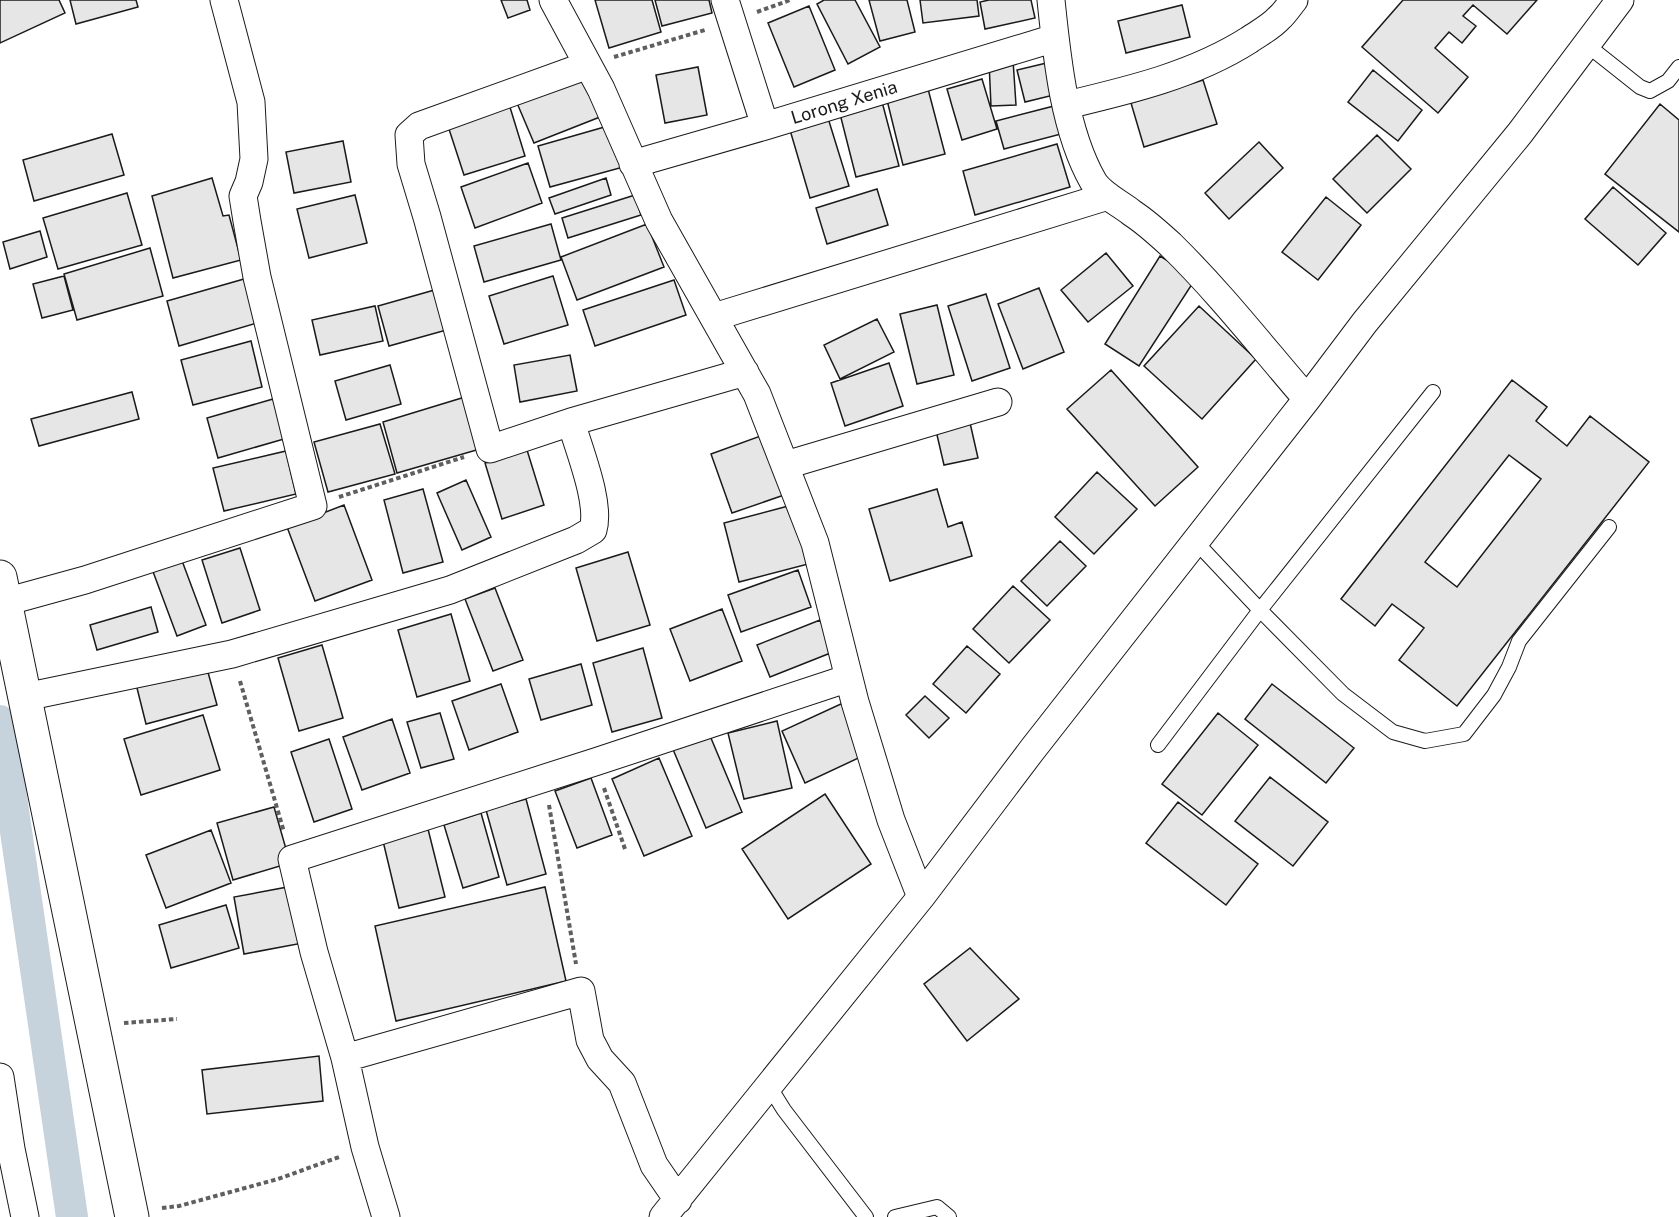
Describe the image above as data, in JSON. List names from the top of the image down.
{
  "streets": {
    "street": ["Lorong Xenia"]
  }
}
